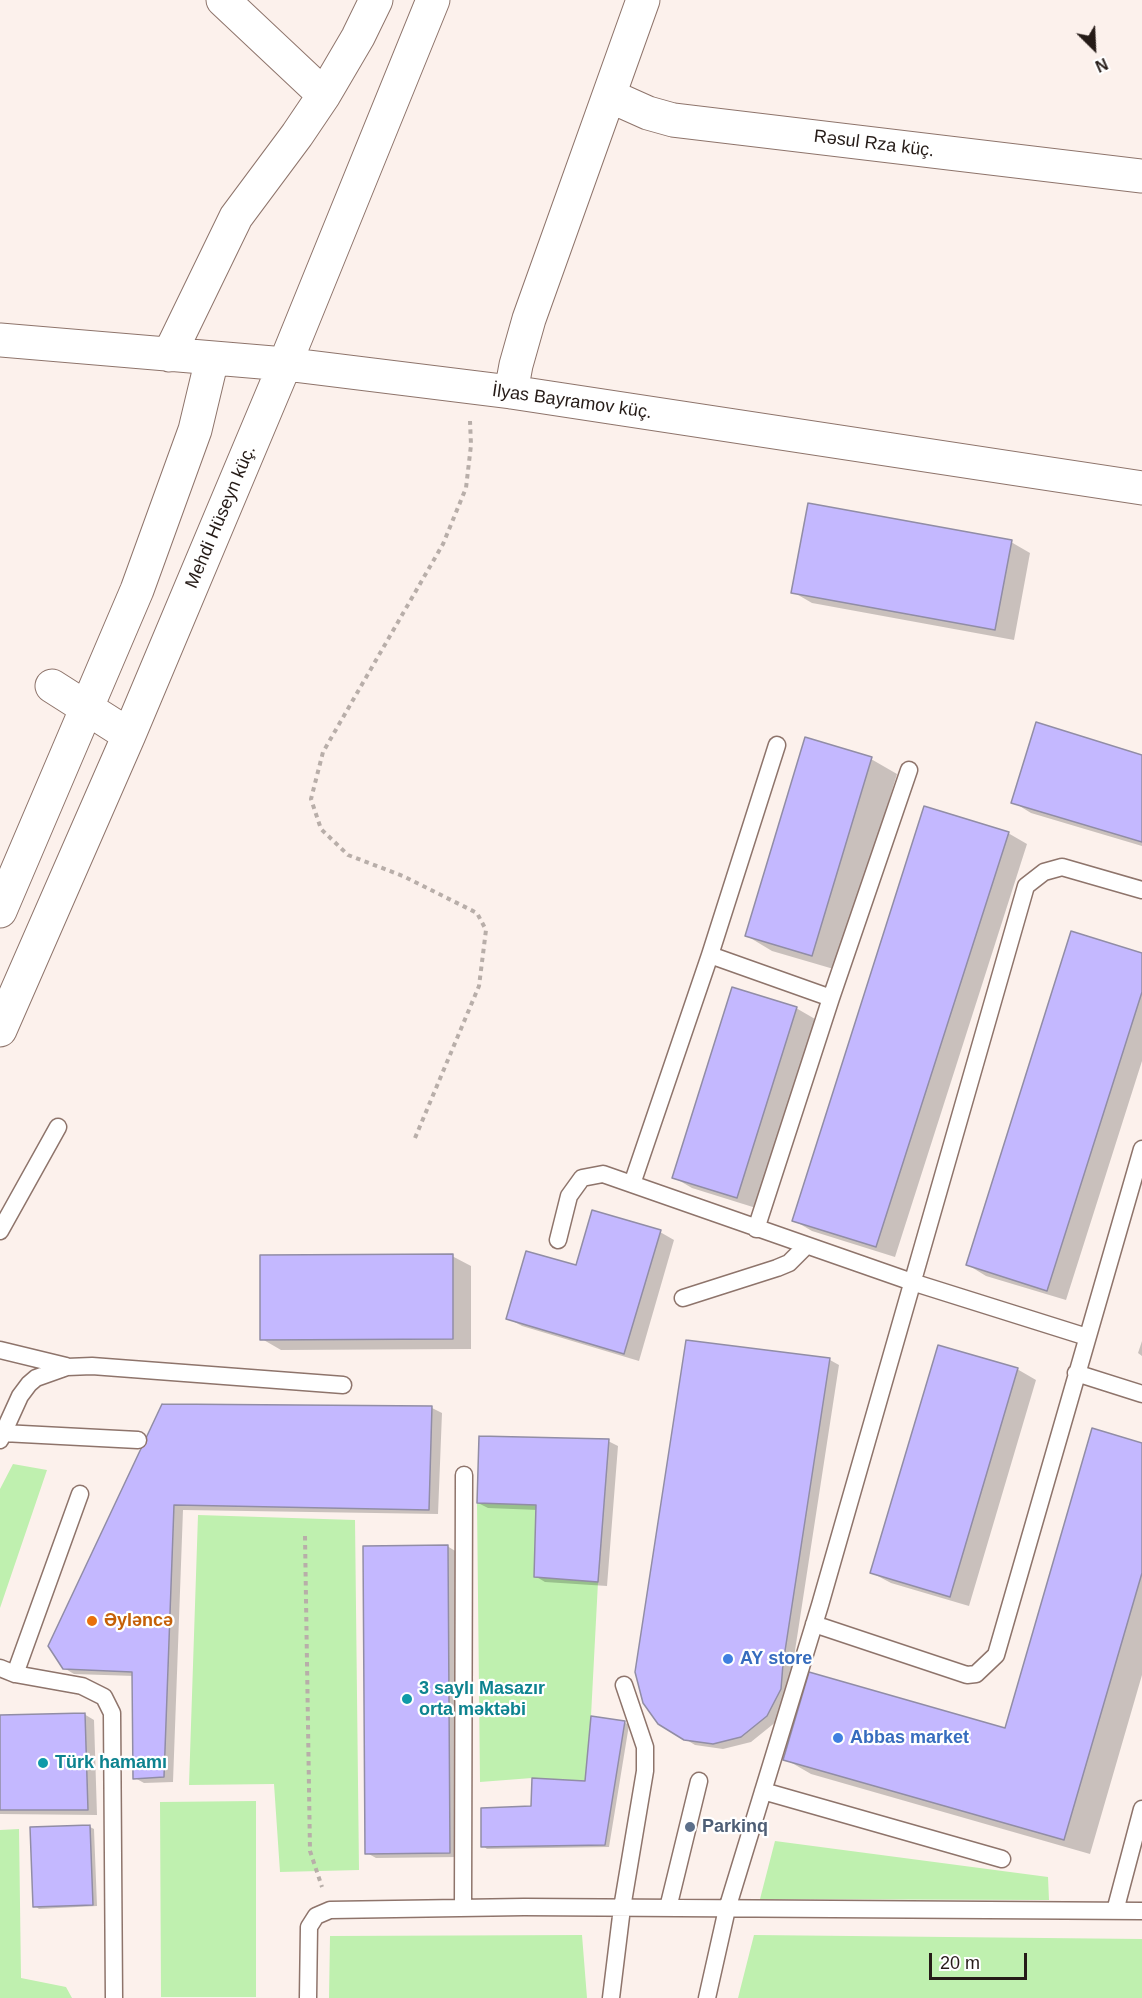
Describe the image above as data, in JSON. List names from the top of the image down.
{
  "streets": {
    "street": ["Rəsul Rza küç.", "İlyas Bayramov küç.", "Mehdi Hüseyn küç."]
  },
  "crossings": [
    ["İlyas Bayramov küç.", "Mehdi Hüseyn küç."]
  ],
  "places": [
    "Əyləncə",
    "AY store",
    "3 saylı Masazır orta məktəbi",
    "Abbas market",
    "Türk hamamı",
    "Parkinq"
  ],
  "scale_bar": "20 m",
  "north": "bottom right"
}
